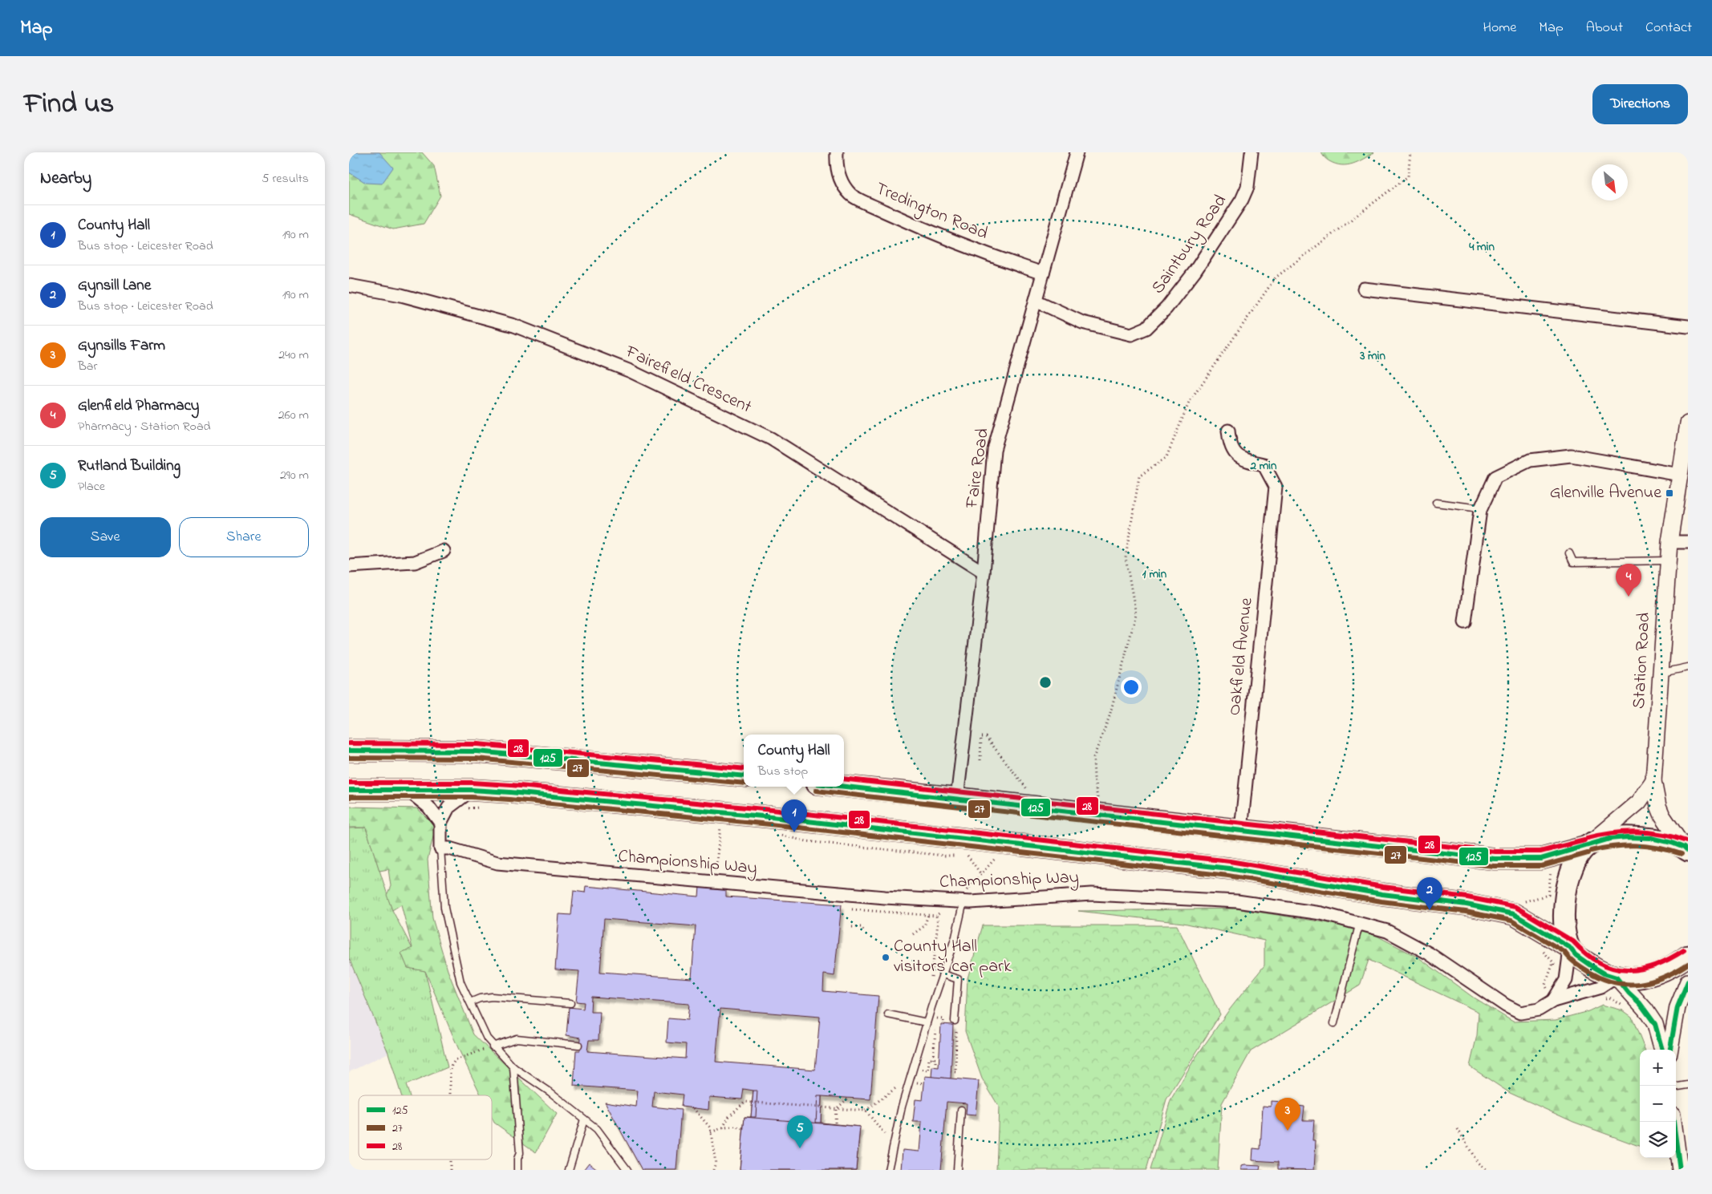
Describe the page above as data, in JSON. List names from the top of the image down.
{
  "streets": {
    "street": [
      "Tredington Road",
      "Saintbury Road",
      "Fairefield Crescent",
      "Faire Road",
      "Oakfield Avenue",
      "Station Road",
      "Championship Way"
    ]
  },
  "crossings": [
    ["Tredington Road", "Faire Road"],
    ["Saintbury Road", "Faire Road"],
    ["Fairefield Crescent", "Faire Road"]
  ],
  "places": {
    "transit": ["Glenville Avenue"],
    "other": ["County Hall visitors' car park"]
  },
  "lines": ["transit line 28", "transit line 125", "transit line 27"],
  "legend": ["125", "27", "28"],
  "north": "bottom right",
  "page": {
    "header": "Map",
    "nav": [
      "Home",
      "Map",
      "About",
      "Contact"
    ],
    "title": "Find us",
    "buttons": [
      "Directions",
      ["Save", "Share"]
    ],
    "heading": ["Nearby", "5 results"],
    "list": [
      {
        "mark": "1",
        "name": "County Hall",
        "note": "Bus stop · Leicester Road",
        "value": "190 m"
      },
      {
        "mark": "2",
        "name": "Gynsill Lane",
        "note": "Bus stop · Leicester Road",
        "value": "190 m"
      },
      {
        "mark": "3",
        "name": "Gynsills Farm",
        "note": "Bar",
        "value": "240 m"
      },
      {
        "mark": "4",
        "name": "Glenfield Pharmacy",
        "note": "Pharmacy · Station Road",
        "value": "260 m"
      },
      {
        "mark": "5",
        "name": "Rutland Building",
        "note": "Place",
        "value": "290 m"
      }
    ],
    "pins": [
      "4",
      "1",
      "2",
      "3",
      "5"
    ],
    "popup": ["County Hall", "Bus stop"],
    "map_buttons": ["+", "−"]
  },
  "rings": [
    "4 min",
    "3 min",
    "2 min",
    "1 min"
  ]
}
